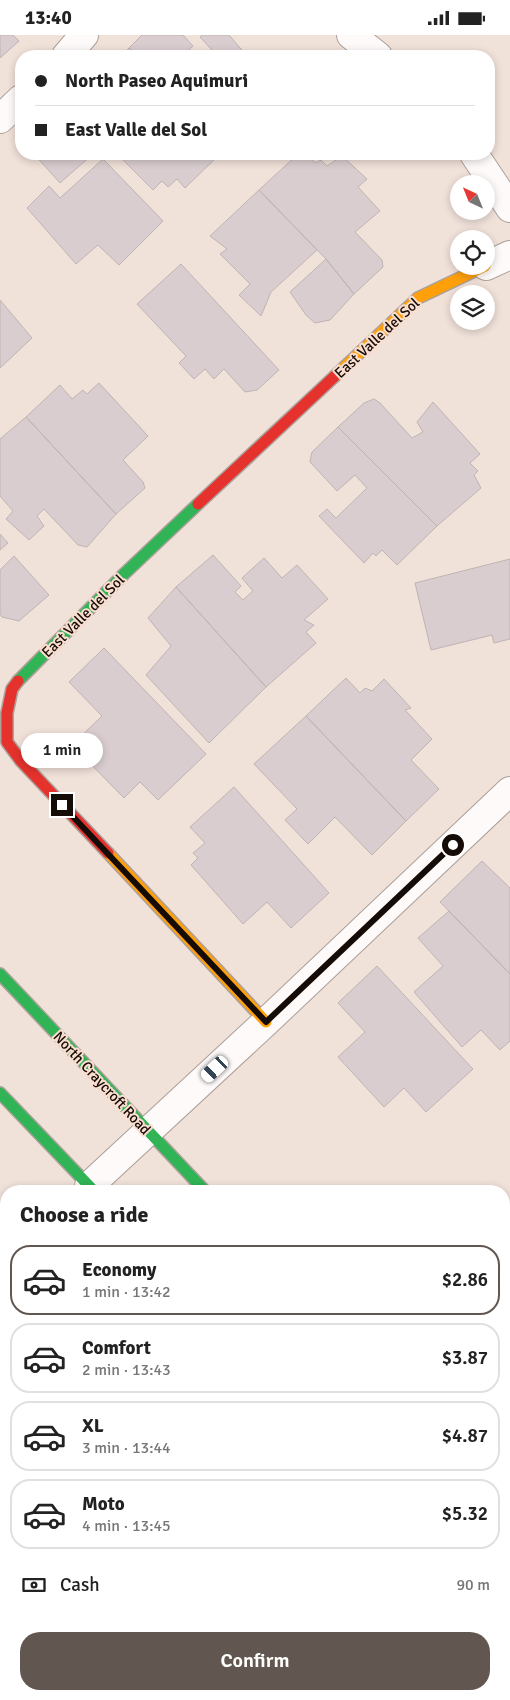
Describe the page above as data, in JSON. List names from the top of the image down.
{
  "streets": {
    "street": ["East Valle del Sol", "North Craycroft Road"]
  },
  "north": "top left",
  "page": {
    "status": "13:40",
    "banner": ["North Paseo Aquimuri", "East Valle del Sol"],
    "bubble": "1 min",
    "heading": "Choose a ride",
    "list": [
      {
        "name": "Economy",
        "note": "1 min · 13:42",
        "value": "$2.86"
      },
      {
        "name": "Comfort",
        "note": "2 min · 13:43",
        "value": "$3.87"
      },
      {
        "name": "XL",
        "note": "3 min · 13:44",
        "value": "$4.87"
      },
      {
        "name": "Moto",
        "note": "4 min · 13:45",
        "value": "$5.32"
      }
    ],
    "pay": ["Cash", "90 m"],
    "buttons": "Confirm"
  }
}
